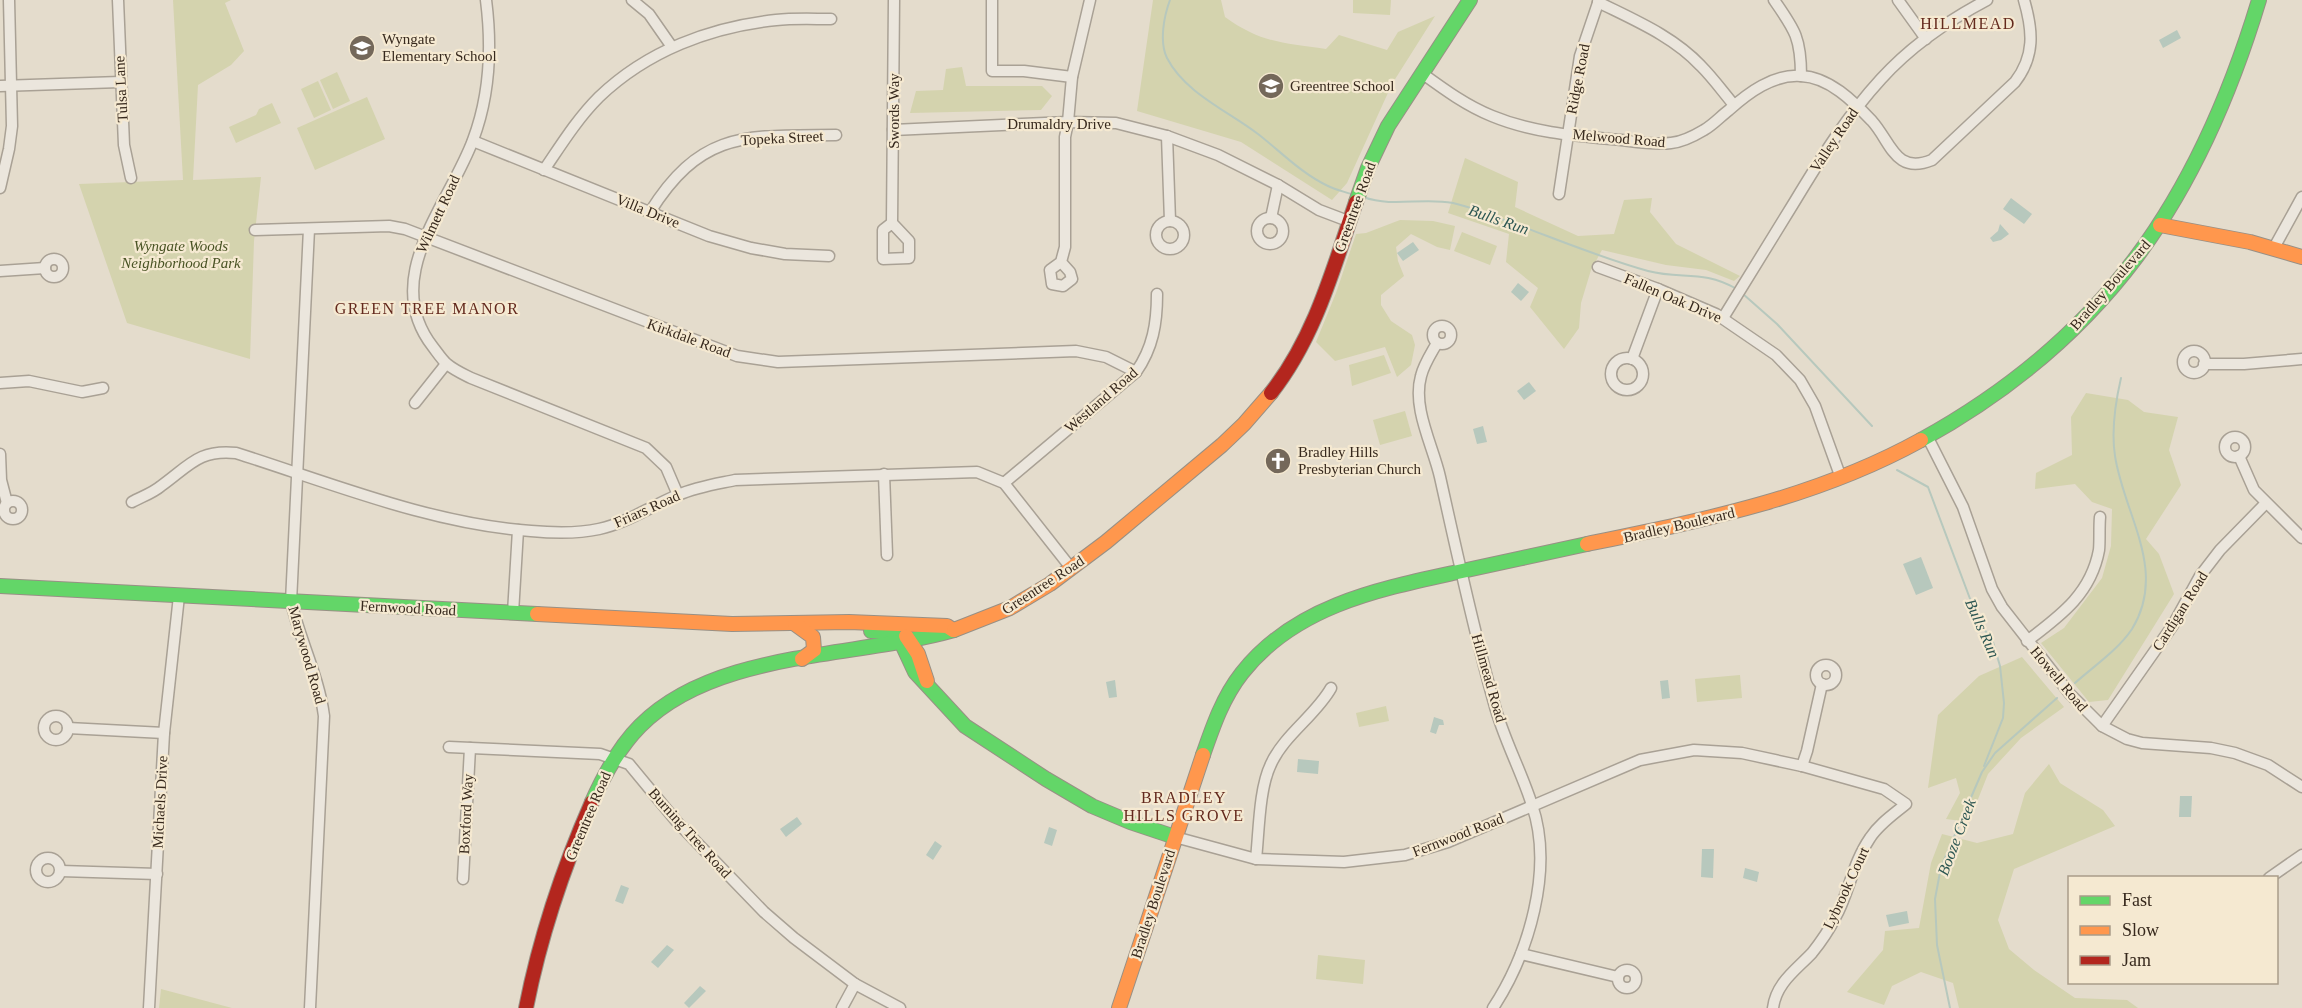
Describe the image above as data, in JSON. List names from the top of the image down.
{
  "streets": {
    "main road": ["Greentree Road", "Bradley Boulevard", "Fernwood Road"],
    "street": [
      "Ridge Road",
      "Tulsa Lane",
      "Swords Way",
      "Drumaldry Drive",
      "Topeka Street",
      "Melwood Road",
      "Valley Road",
      "Villa Drive",
      "Wilmett Road",
      "Fallen Oak Drive",
      "Kirkdale Road",
      "Westland Road",
      "Friars Road",
      "Cardigan Road",
      "Marywood Road",
      "Hillmead Road",
      "Howell Road",
      "Michaels Drive",
      "Boxford Way",
      "Burning Tree Road",
      "Lybrook Court"
    ]
  },
  "crossings": [
    ["Ridge Road", "Melwood Road"],
    ["Swords Way", "Drumaldry Drive"],
    ["Drumaldry Drive", "Greentree Road"],
    ["Topeka Street", "Villa Drive"],
    ["Melwood Road", "Valley Road"],
    ["Melwood Road", "Greentree Road"],
    ["Valley Road", "Fallen Oak Drive"],
    ["Greentree Road", "Fernwood Road"],
    ["Greentree Road", "Burning Tree Road"],
    ["Villa Drive", "Wilmett Road"],
    ["Wilmett Road", "Kirkdale Road"],
    ["Wilmett Road", "Friars Road"],
    ["Bradley Boulevard", "Fallen Oak Drive"],
    ["Bradley Boulevard", "Fernwood Road"],
    ["Bradley Boulevard", "Hillmead Road"],
    ["Bradley Boulevard", "Howell Road"],
    ["Kirkdale Road", "Westland Road"],
    ["Kirkdale Road", "Marywood Road"],
    ["Westland Road", "Friars Road"],
    ["Friars Road", "Marywood Road"],
    ["Fernwood Road", "Marywood Road"],
    ["Fernwood Road", "Hillmead Road"],
    ["Fernwood Road", "Michaels Drive"],
    ["Fernwood Road", "Lybrook Court"],
    ["Cardigan Road", "Howell Road"],
    ["Boxford Way", "Burning Tree Road"]
  ],
  "districts": ["HILLMEAD", "GREEN TREE MANOR", "BRADLEY HILLS GROVE"],
  "water": ["Bulls Run", "Booze Creek"],
  "parks": ["Wyngate Woods Neighborhood Park"],
  "places": {
    "school or university": ["Wyngate Elementary School", "Greentree School"],
    "church": ["Bradley Hills Presbyterian Church"]
  },
  "legend": ["Fast", "Slow", "Jam"]
}
